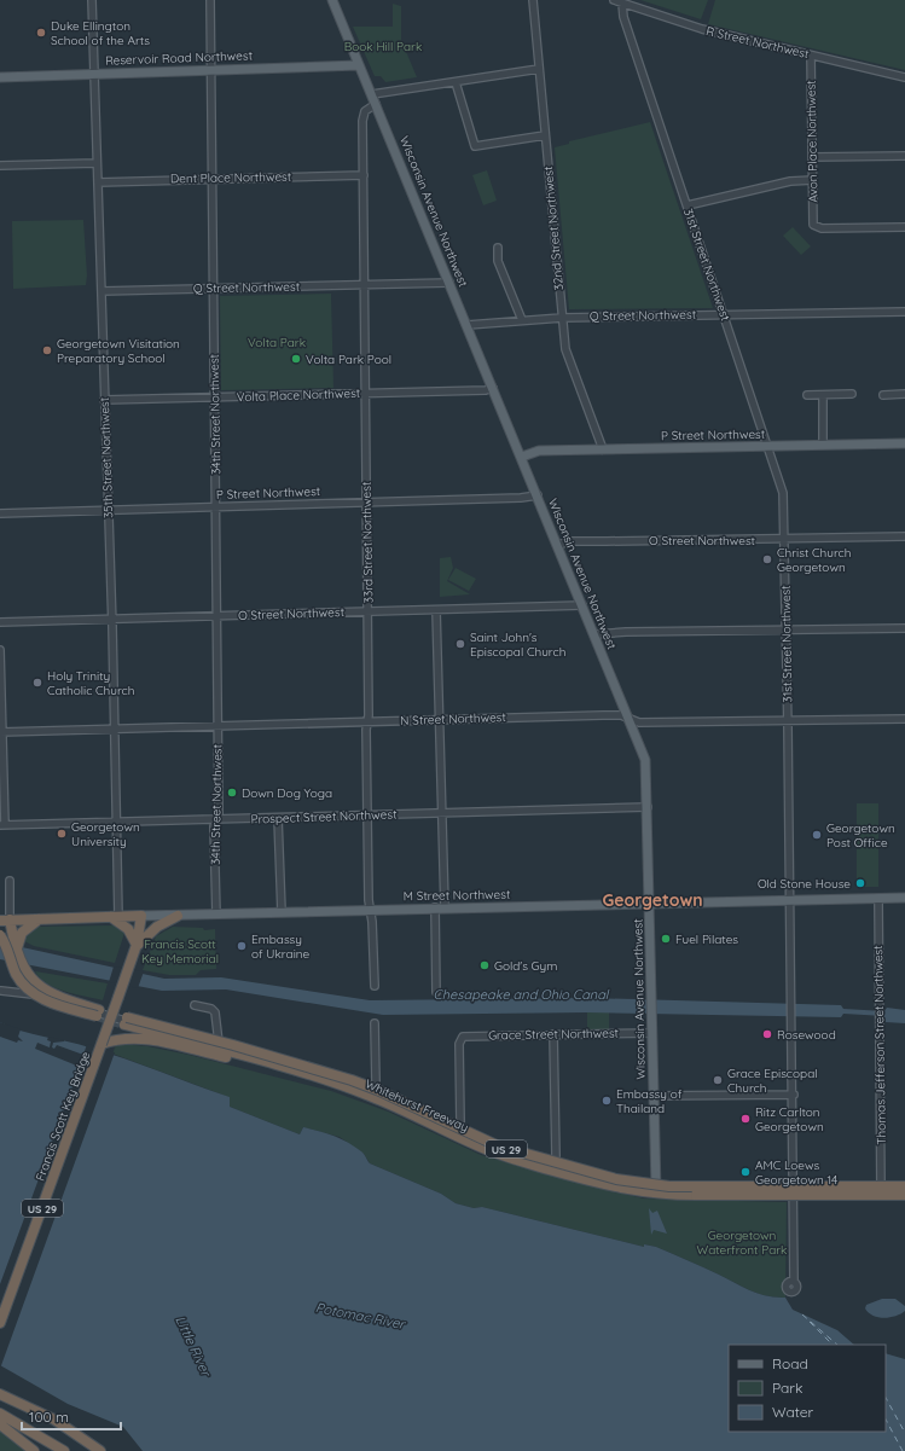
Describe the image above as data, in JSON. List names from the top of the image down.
{
  "streets": {
    "highway": [
      "M Street Northwest",
      "Whitehurst Freeway",
      "Francis Scott Key Bridge",
      "US 29"
    ],
    "main road": ["Reservoir Road Northwest", "Wisconsin Avenue Northwest", "P Street Northwest"],
    "street": [
      "R Street Northwest",
      "Avon Place Northwest",
      "Dent Place Northwest",
      "32nd Street Northwest",
      "31st Street Northwest",
      "Q Street Northwest",
      "Volta Place Northwest",
      "34th Street Northwest",
      "35th Street Northwest",
      "O Street Northwest",
      "33rd Street Northwest",
      "N Street Northwest",
      "Prospect Street Northwest",
      "Grace Street Northwest",
      "Thomas Jefferson Street Northwest"
    ]
  },
  "crossings": [
    ["R Street Northwest", "Avon Place Northwest"],
    ["R Street Northwest", "31st Street Northwest"],
    ["Reservoir Road Northwest", "Wisconsin Avenue Northwest"],
    ["Reservoir Road Northwest", "34th Street Northwest"],
    ["Reservoir Road Northwest", "35th Street Northwest"],
    ["Dent Place Northwest", "34th Street Northwest"],
    ["Dent Place Northwest", "35th Street Northwest"],
    ["Dent Place Northwest", "33rd Street Northwest"],
    ["Wisconsin Avenue Northwest", "Q Street Northwest"],
    ["Wisconsin Avenue Northwest", "Volta Place Northwest"],
    ["Wisconsin Avenue Northwest", "P Street Northwest"],
    ["Wisconsin Avenue Northwest", "O Street Northwest"],
    ["Wisconsin Avenue Northwest", "33rd Street Northwest"],
    ["Wisconsin Avenue Northwest", "N Street Northwest"],
    ["Wisconsin Avenue Northwest", "Prospect Street Northwest"],
    ["Wisconsin Avenue Northwest", "M Street Northwest"],
    ["Wisconsin Avenue Northwest", "Grace Street Northwest"],
    ["32nd Street Northwest", "Q Street Northwest"],
    ["32nd Street Northwest", "P Street Northwest"],
    ["31st Street Northwest", "Q Street Northwest"],
    ["31st Street Northwest", "P Street Northwest"],
    ["31st Street Northwest", "O Street Northwest"],
    ["31st Street Northwest", "N Street Northwest"],
    ["31st Street Northwest", "M Street Northwest"],
    ["Q Street Northwest", "34th Street Northwest"],
    ["Q Street Northwest", "35th Street Northwest"],
    ["Q Street Northwest", "33rd Street Northwest"],
    ["Volta Place Northwest", "34th Street Northwest"],
    ["Volta Place Northwest", "35th Street Northwest"],
    ["Volta Place Northwest", "33rd Street Northwest"],
    ["34th Street Northwest", "P Street Northwest"],
    ["34th Street Northwest", "O Street Northwest"],
    ["34th Street Northwest", "N Street Northwest"],
    ["34th Street Northwest", "Prospect Street Northwest"],
    ["34th Street Northwest", "M Street Northwest"],
    ["P Street Northwest", "35th Street Northwest"],
    ["P Street Northwest", "33rd Street Northwest"],
    ["35th Street Northwest", "O Street Northwest"],
    ["35th Street Northwest", "N Street Northwest"],
    ["35th Street Northwest", "Prospect Street Northwest"],
    ["35th Street Northwest", "M Street Northwest"],
    ["O Street Northwest", "33rd Street Northwest"],
    ["33rd Street Northwest", "N Street Northwest"],
    ["33rd Street Northwest", "Prospect Street Northwest"],
    ["33rd Street Northwest", "M Street Northwest"],
    ["M Street Northwest", "Thomas Jefferson Street Northwest"],
    ["M Street Northwest", "Francis Scott Key Bridge"],
    ["Whitehurst Freeway", "US 29"],
    ["Francis Scott Key Bridge", "US 29"]
  ],
  "districts": ["Georgetown"],
  "water": ["Chesapeake and Ohio Canal", "Potomac River", "Little River"],
  "parks": [
    "Book Hill Park",
    "Volta Park",
    "Francis Scott Key Memorial",
    "Georgetown Waterfront Park"
  ],
  "places": [
    "Duke Ellington School of the Arts",
    "Georgetown Visitation Preparatory School",
    "Volta Park Pool",
    "Christ Church Georgetown",
    "Saint John's Episcopal Church",
    "Holy Trinity Catholic Church",
    "Down Dog Yoga",
    "Georgetown University",
    "Georgetown Post Office",
    "Old Stone House",
    "Fuel Pilates",
    "Embassy of Ukraine",
    "Gold's Gym",
    "Rosewood",
    "Grace Episcopal Church",
    "Embassy of Thailand",
    "Ritz Carlton Georgetown",
    "AMC Loews Georgetown 14"
  ],
  "legend": ["Road", "Park", "Water"],
  "scale_bar": "100 m"
}
